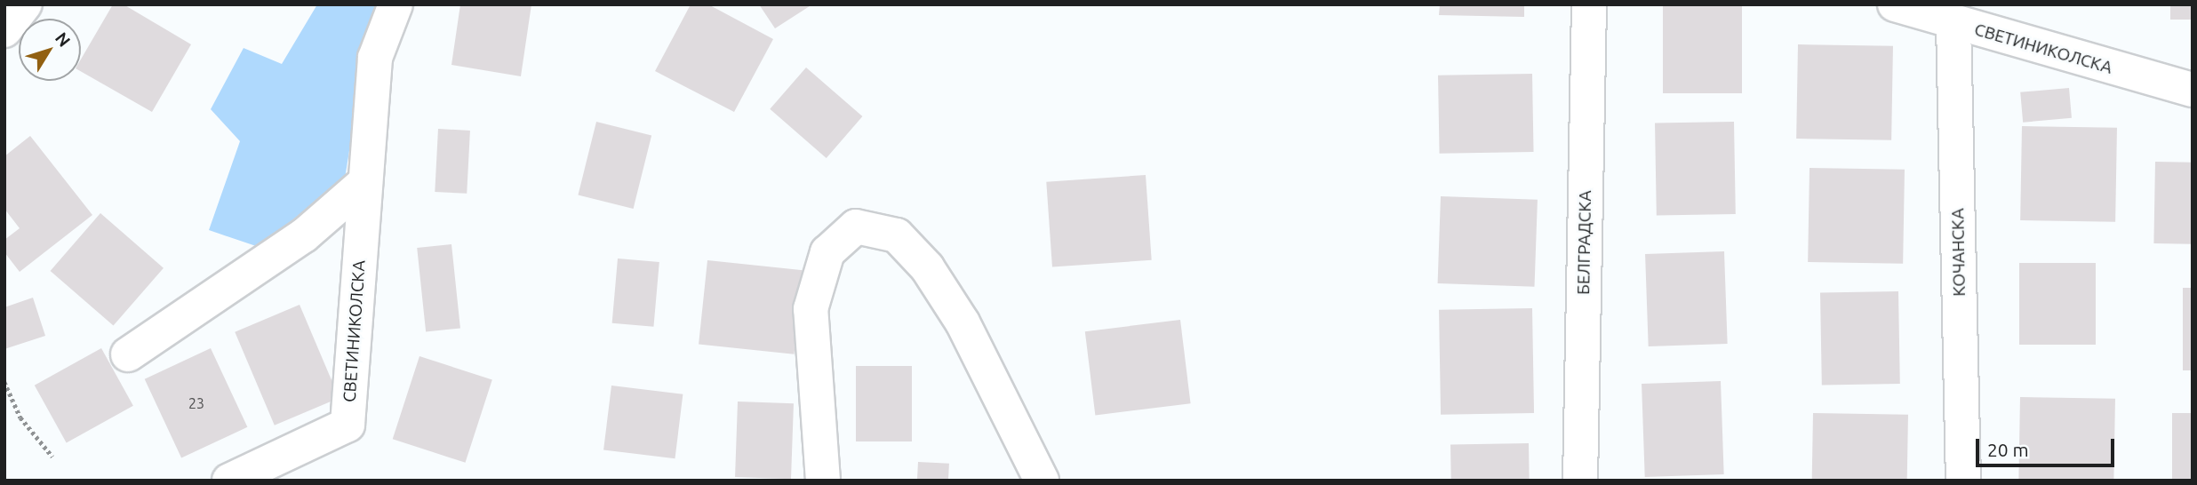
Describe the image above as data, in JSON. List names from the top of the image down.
{
  "streets": {
    "street": ["СВЕТИНИКОЛСКА", "БЕЛГРАДСКА", "КОЧАНСКА"]
  },
  "crossings": [
    ["СВЕТИНИКОЛСКА", "КОЧАНСКА"]
  ],
  "house_numbers": ["23"],
  "scale_bar": "20 m",
  "north": "top right"
}
